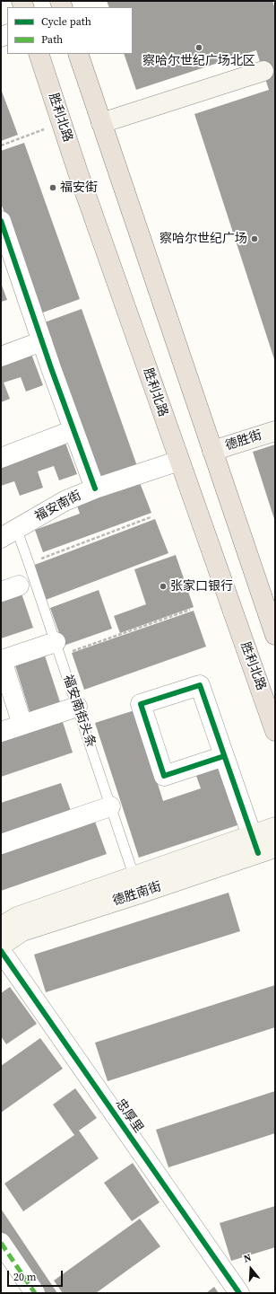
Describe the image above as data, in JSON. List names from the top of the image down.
{
  "streets": {
    "highway": ["胜利北路"],
    "main road": ["德胜街", "德胜南街"],
    "street": ["福安南街", "忠厚里"],
    "lane": ["福安南街头条"]
  },
  "crossings": [
    ["胜利北路", "福安南街"],
    ["福安南街", "福安南街头条"],
    ["福安南街头条", "德胜南街"]
  ],
  "places": [
    "察哈尔世纪广场北区",
    "福安街",
    "察哈尔世纪广场",
    "张家口银行"
  ],
  "legend": ["Cycle path", "Path"],
  "scale_bar": "20 m",
  "north": "top"
}
